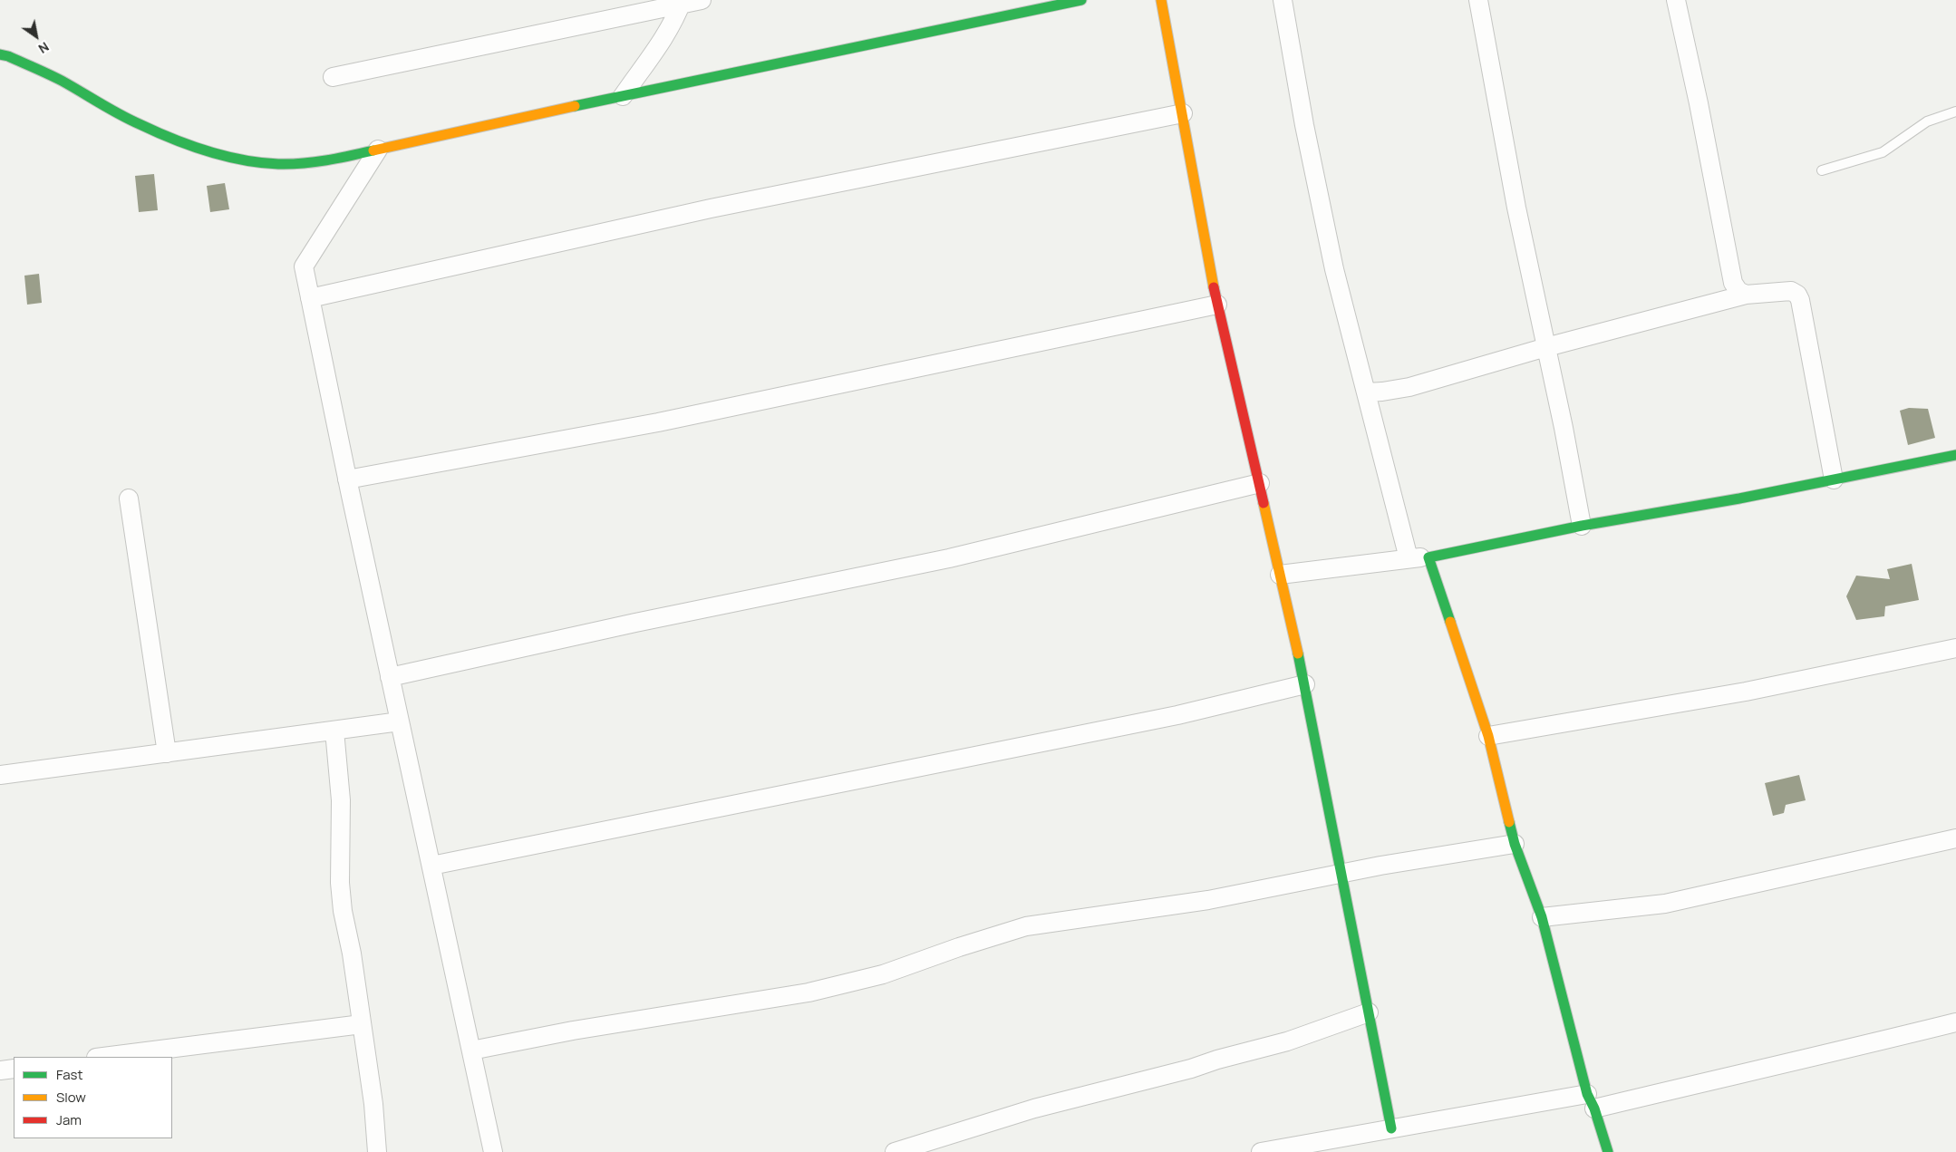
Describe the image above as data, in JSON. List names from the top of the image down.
{
  "legend": ["Fast", "Slow", "Jam"],
  "north": "bottom right"
}
